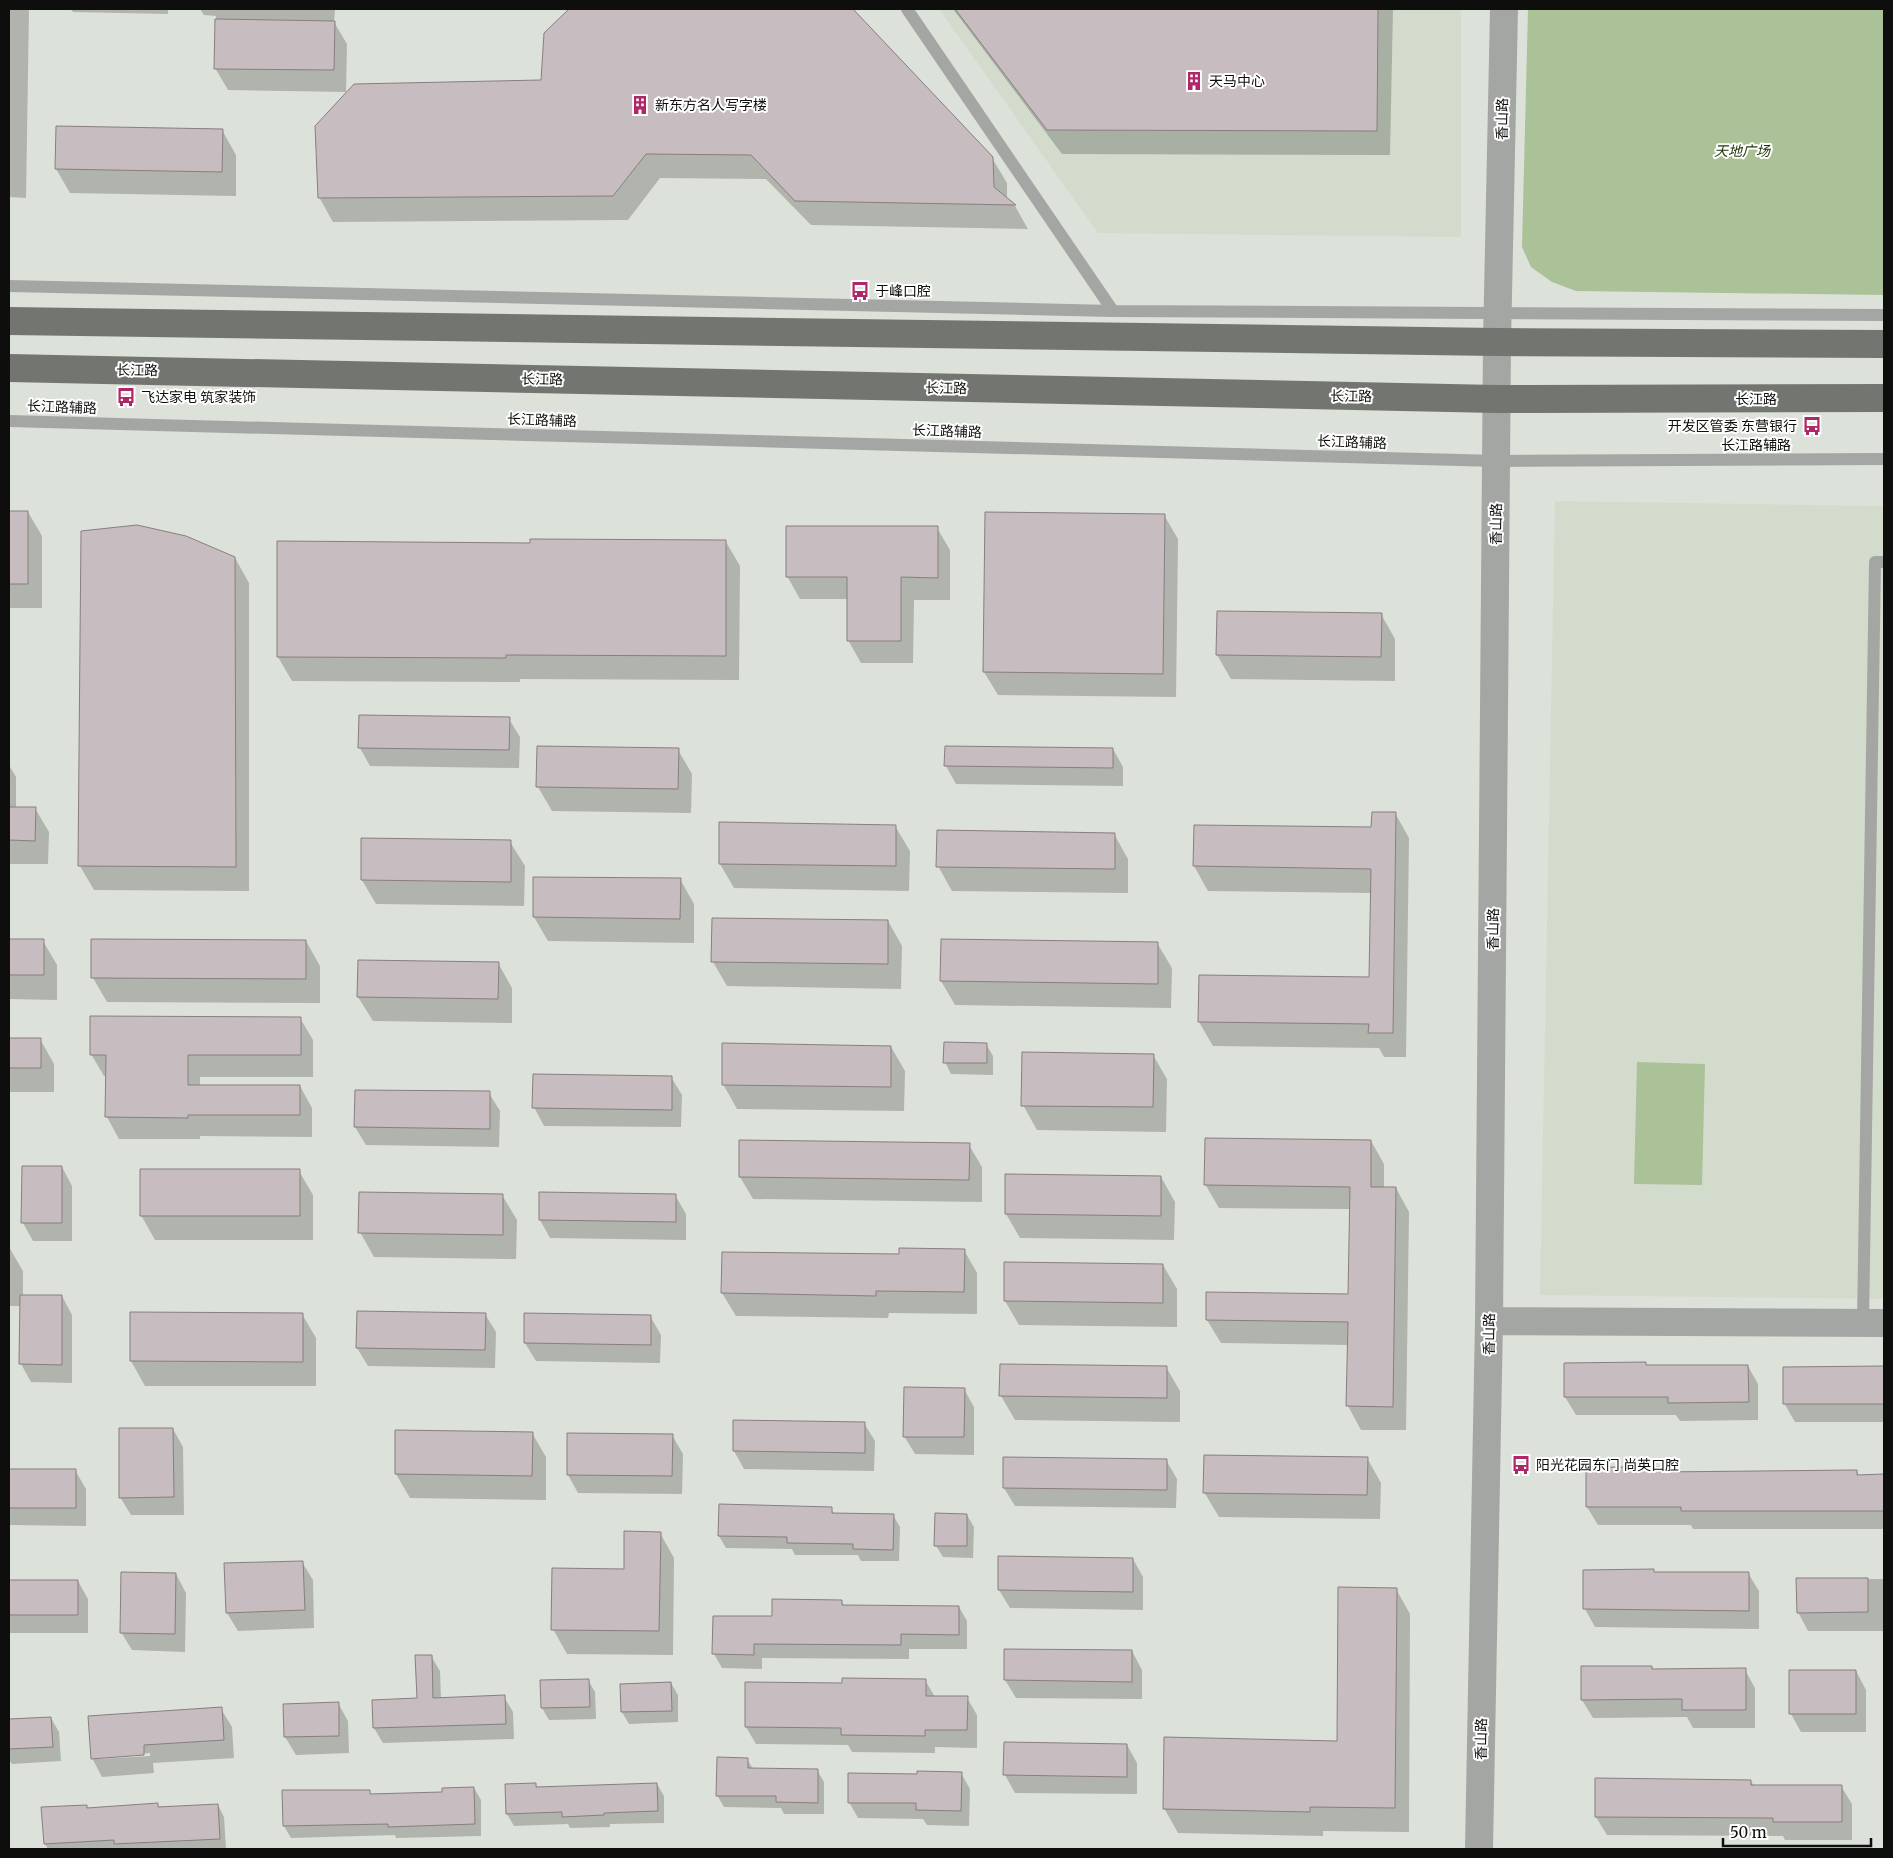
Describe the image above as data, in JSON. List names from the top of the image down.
{
  "streets": {
    "main road": ["长江路"],
    "street": ["香山路"],
    "lane": ["长江路辅路"]
  },
  "crossings": [
    ["香山路", "长江路"],
    ["香山路", "长江路辅路"]
  ],
  "parks": ["天地广场"],
  "places": {
    "building": ["天马中心", "新东方名人写字楼"],
    "bus stop": [
      "于峰口腔",
      "飞达家电 筑家装饰",
      "开发区管委 东营银行",
      "阳光花园东门 尚英口腔"
    ]
  },
  "scale_bar": "50 m"
}
